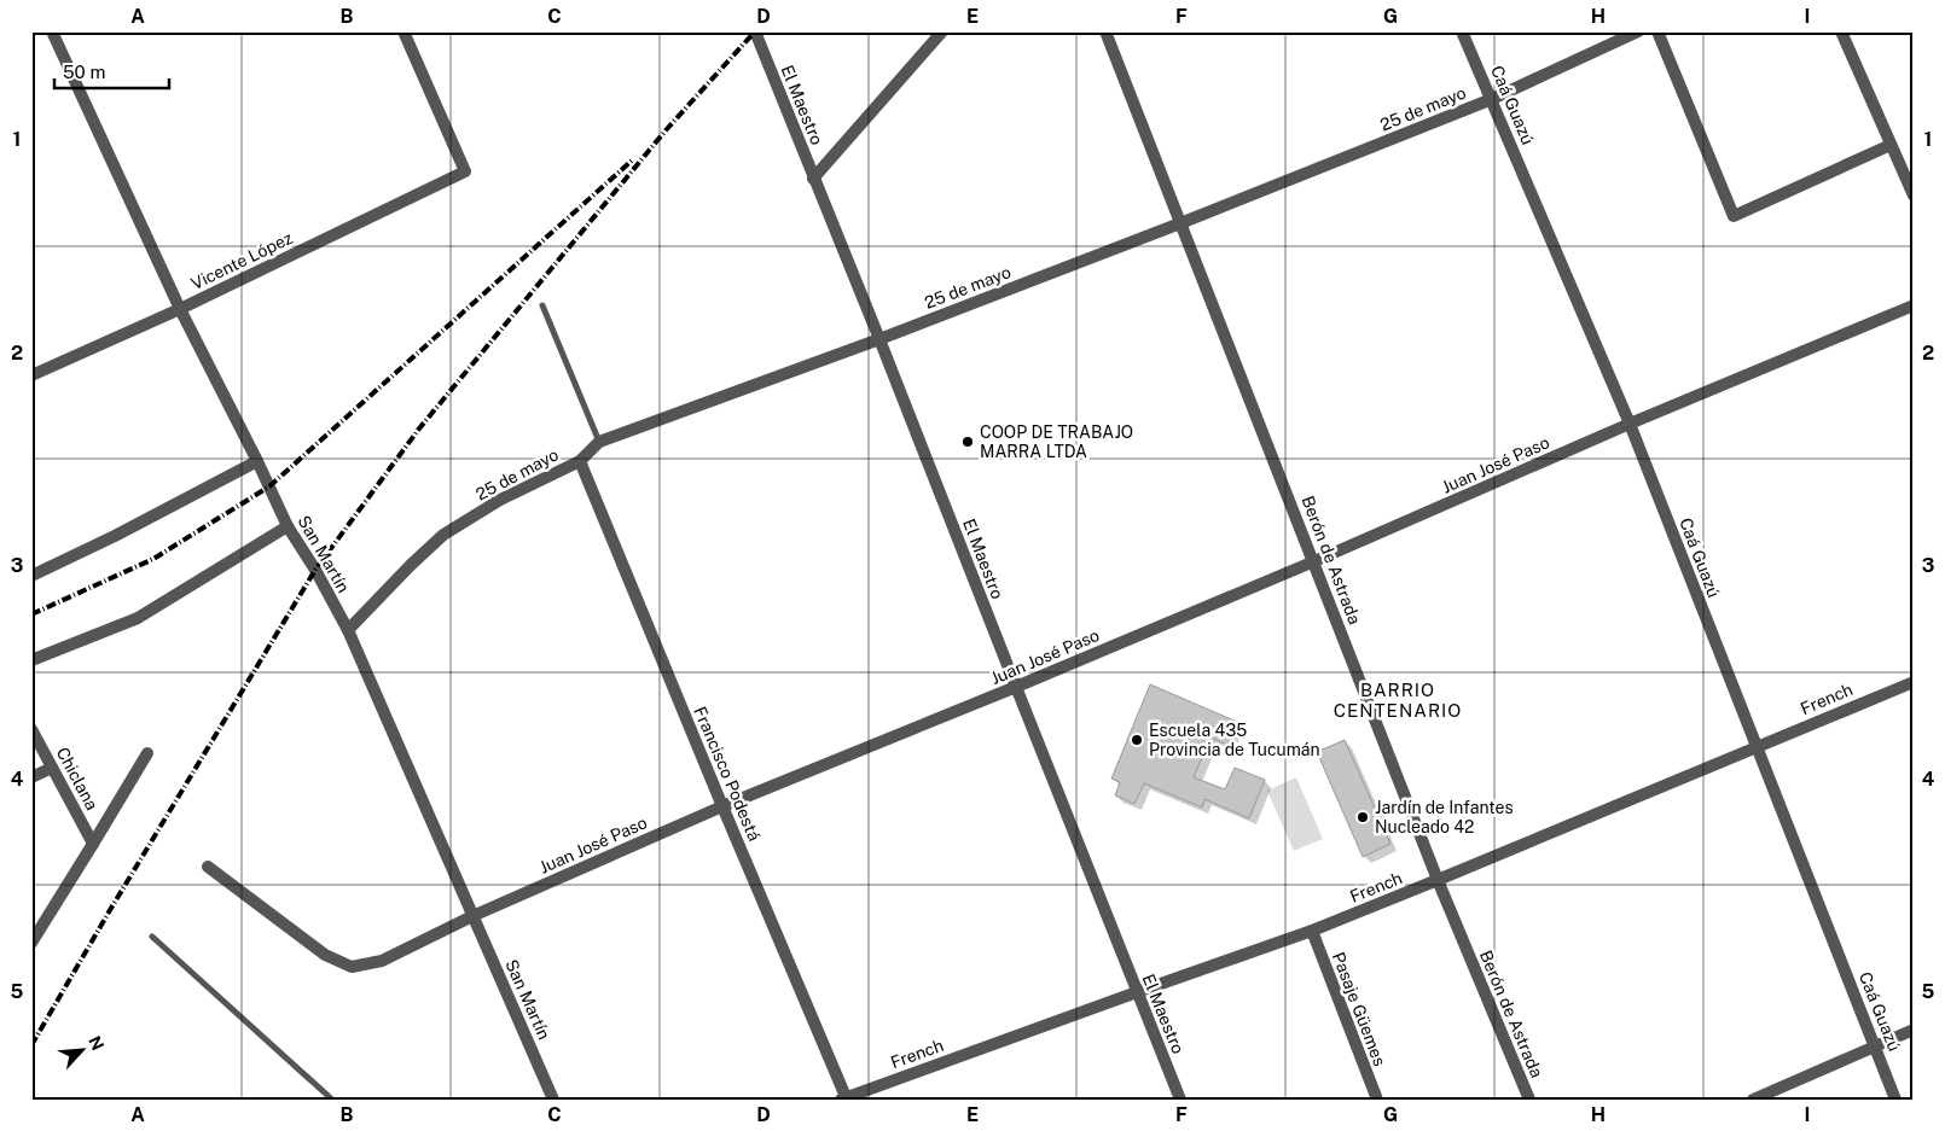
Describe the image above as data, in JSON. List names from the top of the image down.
{
  "streets": {
    "street": [
      "El Maestro",
      "Caá Guazú",
      "25 de mayo",
      "Vicente López",
      "Juan José Paso",
      "San Martín",
      "Berón de Astrada",
      "French",
      "Francisco Podestá",
      "Chiclana",
      "Pasaje Güemes"
    ]
  },
  "crossings": [
    ["El Maestro", "25 de mayo"],
    ["El Maestro", "Juan José Paso"],
    ["El Maestro", "French"],
    ["Caá Guazú", "25 de mayo"],
    ["Caá Guazú", "Juan José Paso"],
    ["Caá Guazú", "French"],
    ["25 de mayo", "San Martín"],
    ["25 de mayo", "Berón de Astrada"],
    ["25 de mayo", "Francisco Podestá"],
    ["Vicente López", "San Martín"],
    ["Juan José Paso", "San Martín"],
    ["Juan José Paso", "Berón de Astrada"],
    ["Juan José Paso", "Francisco Podestá"],
    ["Berón de Astrada", "French"],
    ["French", "Francisco Podestá"],
    ["French", "Pasaje Güemes"]
  ],
  "districts": ["BARRIO CENTENARIO"],
  "places": ["COOP DE TRABAJO MARRA LTDA", "Escuela 435 Provincia de Tucumán", "Jardín de Infantes Nucleado 42"],
  "scale_bar": "50 m",
  "north": "top right",
  "grid": {
    "columns": [
      "A",
      "B",
      "C",
      "D",
      "E",
      "F",
      "G",
      "H",
      "I"
    ],
    "rows": [
      "1",
      "2",
      "3",
      "4",
      "5"
    ]
  }
}
